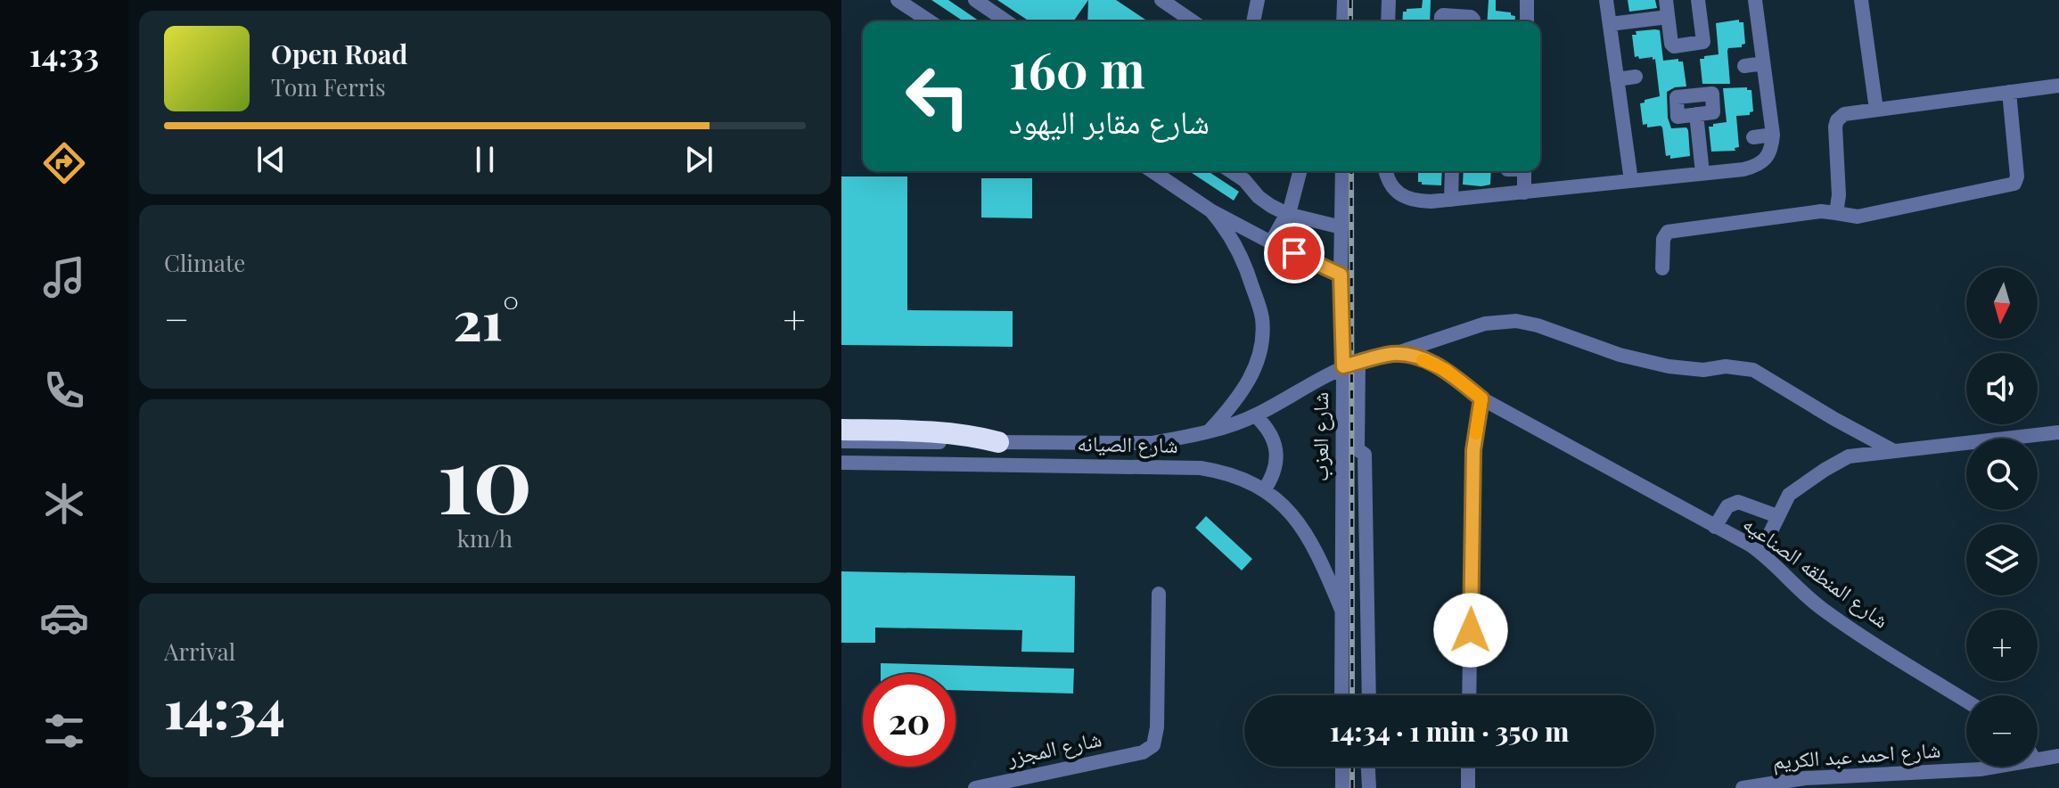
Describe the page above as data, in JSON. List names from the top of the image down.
{
  "streets": {
    "street": [
      "شارع العزب",
      "شارع الصيانه",
      "شارع المنطقه الصناعيه",
      "شارع المجزر",
      "شارع احمد عبد الكريم"
    ]
  },
  "crossings": [
    ["شارع العزب", "شارع الصيانه"],
    ["شارع الصيانه", "شارع المنطقه الصناعيه"]
  ],
  "north": "bottom",
  "page": {
    "tabs": "14:33",
    "turn": ["160 m", "شارع مقابر اليهود"],
    "song": ["Open Road", "Tom Ferris"],
    "tile": [
      "Climate",
      ["10", "km/h"],
      ["Arrival", "14:34"]
    ],
    "map_buttons": ["+", "−"],
    "heat": ["−", "21°", "+"],
    "limit": "20",
    "trip": "14:34 · 1 min · 350 m"
  }
}
